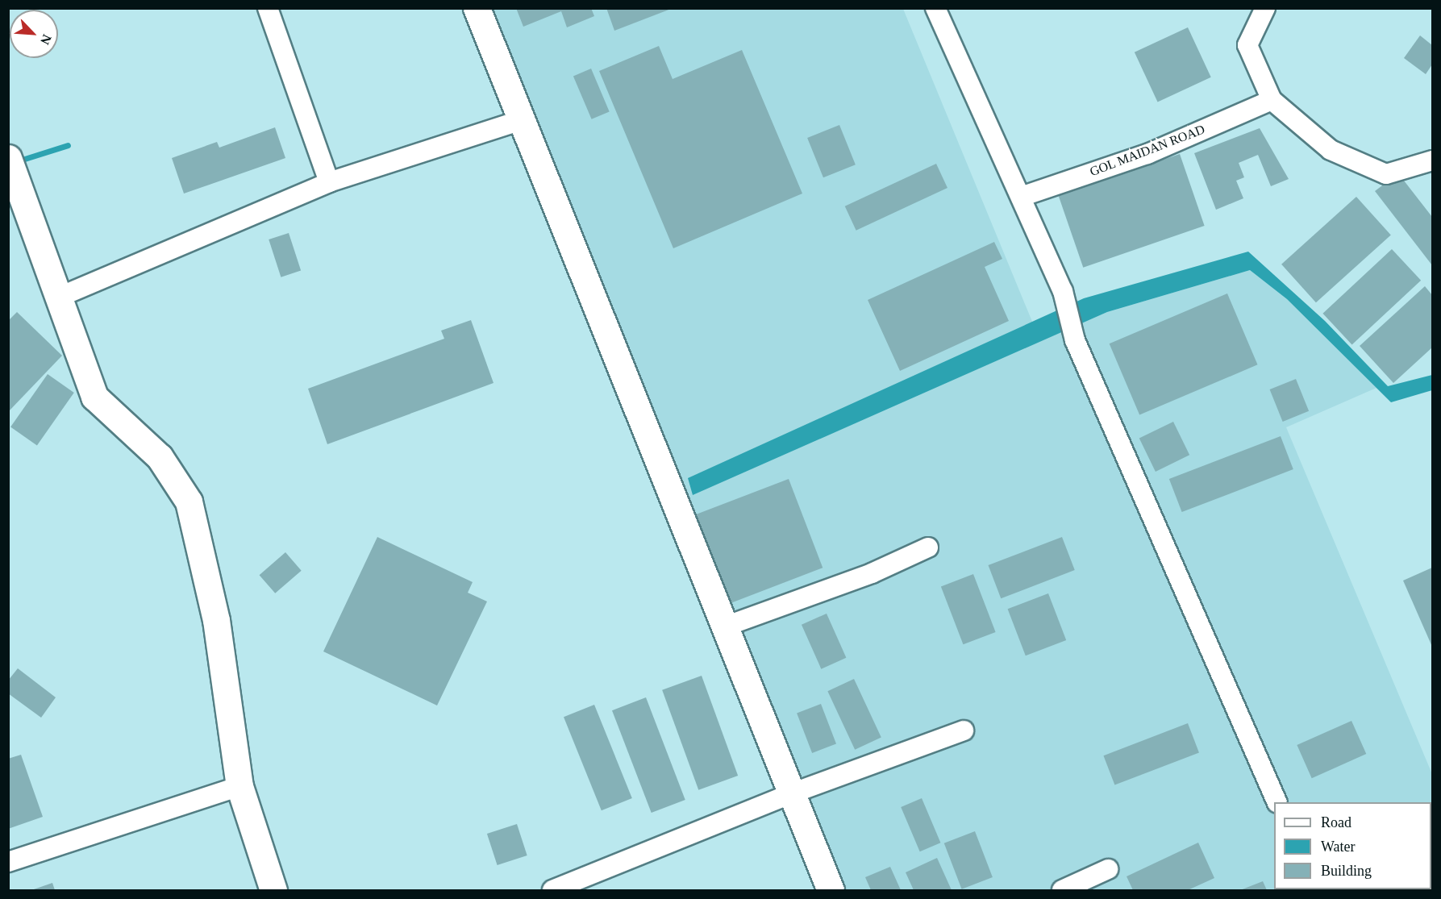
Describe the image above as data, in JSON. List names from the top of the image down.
{
  "streets": {
    "street": ["GOL MAIDAN ROAD"]
  },
  "legend": ["Road", "Water", "Building"],
  "north": "bottom right"
}
